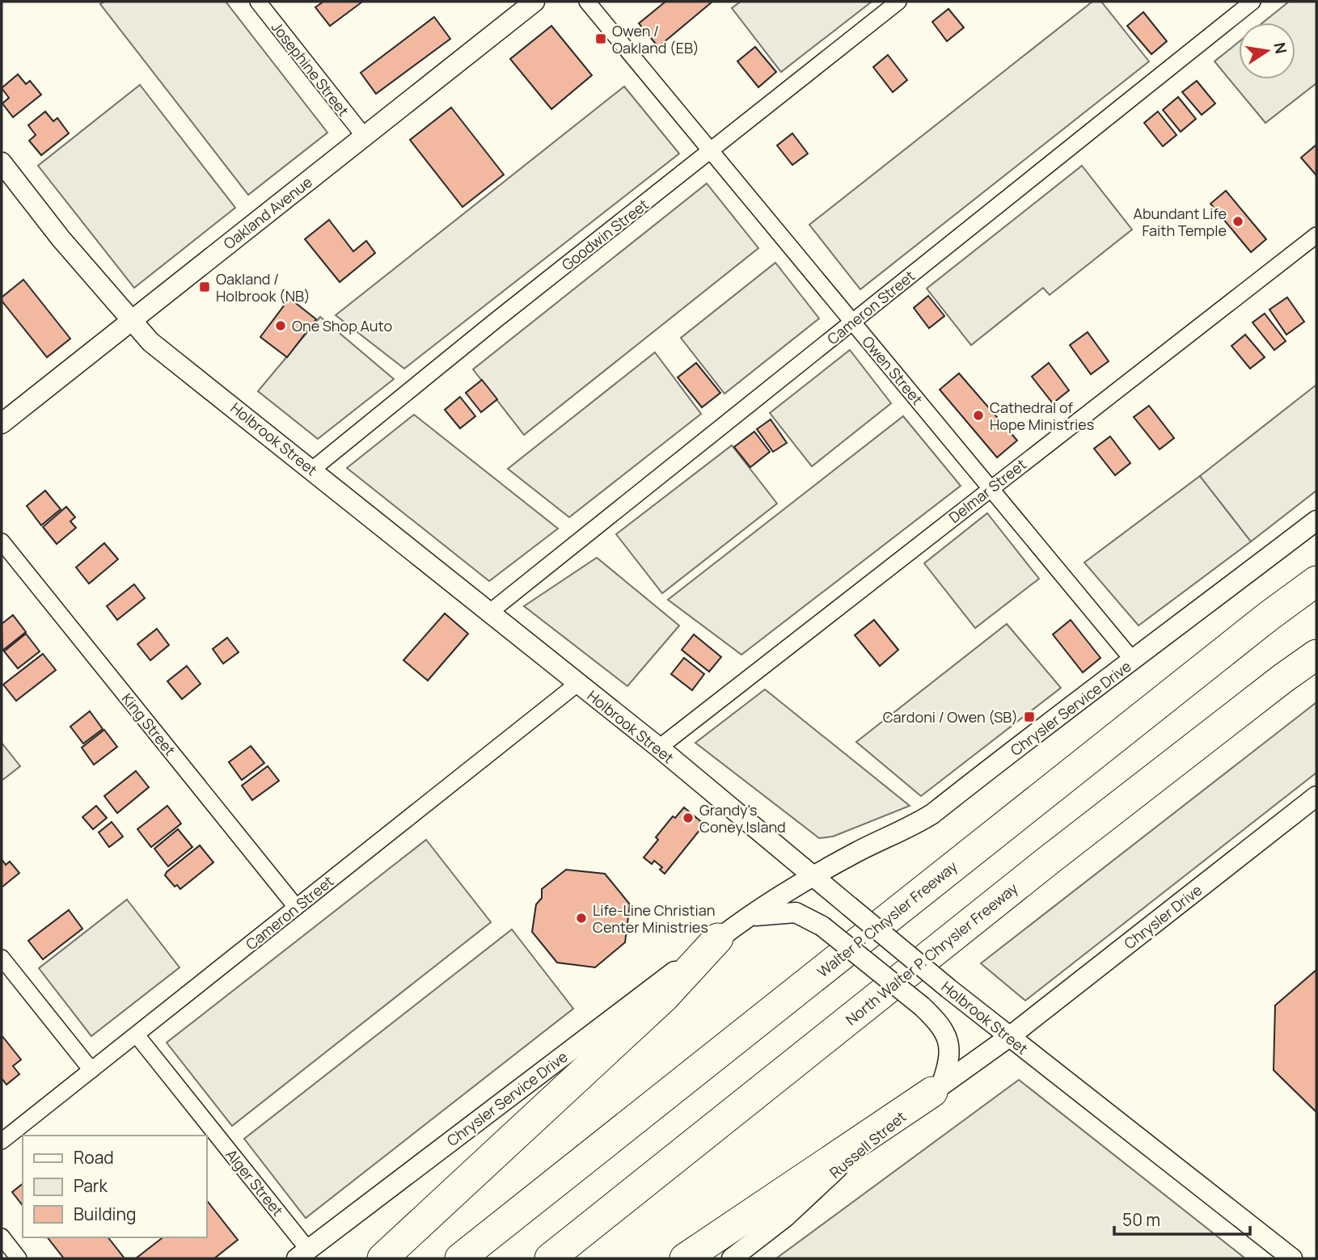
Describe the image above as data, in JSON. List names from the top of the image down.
{
  "streets": {
    "highway": ["Walter P. Chrysler Freeway", "North Walter P. Chrysler Freeway"],
    "street": [
      "Josephine Street",
      "Oakland Avenue",
      "Goodwin Street",
      "Cameron Street",
      "Owen Street",
      "Holbrook Street",
      "Delmar Street",
      "Chrysler Service Drive",
      "King Street",
      "Chrysler Drive",
      "Russell Street",
      "Alger Street"
    ]
  },
  "crossings": [
    ["Josephine Street", "Oakland Avenue"],
    ["Oakland Avenue", "Holbrook Street"],
    ["Goodwin Street", "Owen Street"],
    ["Goodwin Street", "Holbrook Street"],
    ["Cameron Street", "Owen Street"],
    ["Cameron Street", "Holbrook Street"],
    ["Cameron Street", "King Street"],
    ["Cameron Street", "Alger Street"],
    ["Owen Street", "Delmar Street"],
    ["Owen Street", "Chrysler Service Drive"],
    ["Holbrook Street", "Delmar Street"],
    ["Holbrook Street", "Chrysler Service Drive"],
    ["Holbrook Street", "Chrysler Drive"],
    ["Holbrook Street", "Russell Street"],
    ["Chrysler Service Drive", "Alger Street"],
    ["Chrysler Drive", "Russell Street"]
  ],
  "places": {
    "transit": ["Owen / Oakland (EB)", "Oakland / Holbrook (NB)", "Cardoni / Owen (SB)"],
    "other": [
      "Abundant Life Faith Temple",
      "One Shop Auto",
      "Cathedral of Hope Ministries",
      "Grandy's Coney Island",
      "Life-Line Christian Center Ministries"
    ]
  },
  "legend": ["Road", "Park", "Building"],
  "scale_bar": "50 m",
  "north": "right"
}
